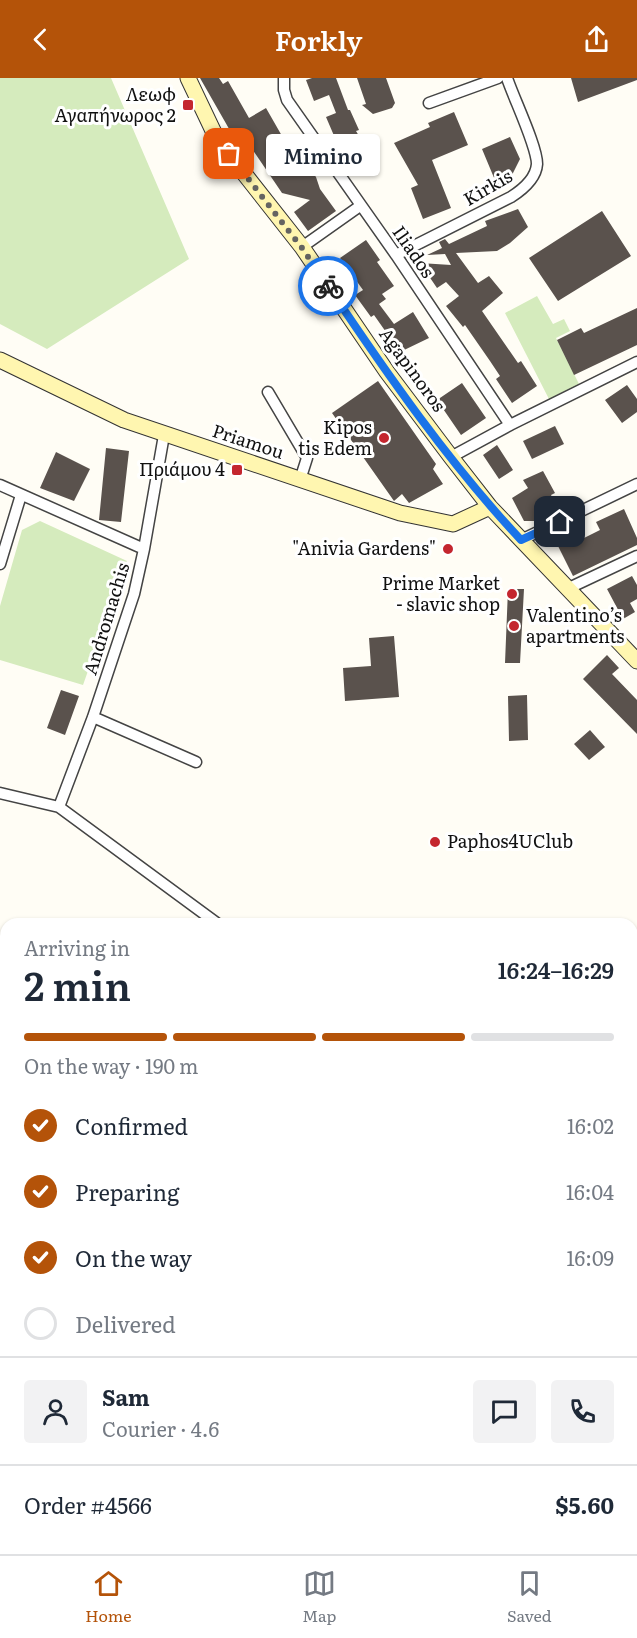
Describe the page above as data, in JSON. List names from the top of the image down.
{
  "streets": {
    "main road": ["Agapinoros", "Priamou"],
    "street": ["Kirkis", "Iliados", "Andromachis"]
  },
  "crossings": [
    ["Kirkis", "Iliados"],
    ["Agapinoros", "Priamou"],
    ["Priamou", "Andromachis"]
  ],
  "places": {
    "transit": ["Λεωφ Αγαπήνωρος 2", "Πριάμου 4"],
    "other": [
      "Mimino",
      "Kipos tis Edem",
      "\"Anivia Gardens\"",
      "Prime Market - slavic shop",
      "Valentino’s apartments",
      "Paphos4UClub"
    ]
  },
  "page": {
    "header": "Forkly",
    "bubble": "Mimino",
    "heading": ["2 min", "Arriving in", "16:24–16:29"],
    "panel": [
      "Sam",
      "Courier · 4.6",
      "Order #4566",
      "$5.60"
    ],
    "bar": "On the way · 190 m",
    "list": [
      ["Confirmed", "16:02"],
      ["Preparing", "16:04"],
      ["On the way", "16:09"],
      "Delivered"
    ],
    "tabs": ["Home", "Map", "Saved"]
  }
}
